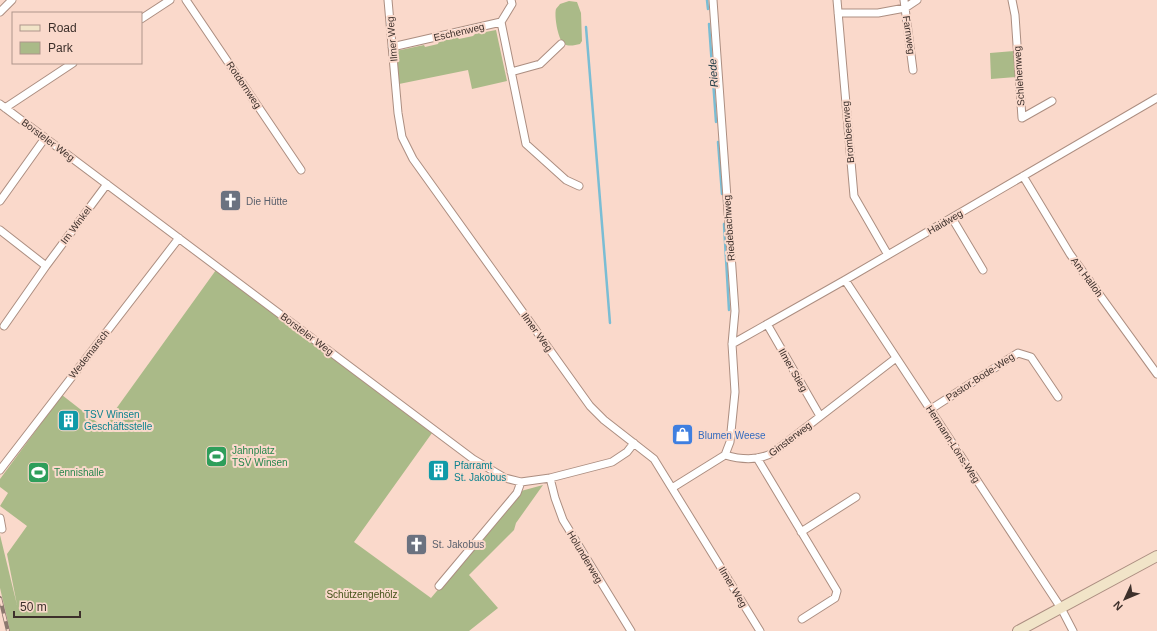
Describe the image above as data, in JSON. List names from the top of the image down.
{
  "streets": {
    "street": [
      "Eschenweg",
      "Farnweg",
      "Ilmer Weg",
      "Schlehenweg",
      "Rotdornweg",
      "Brombeerweg",
      "Borsteler Weg",
      "Haidweg",
      "Im Winkel",
      "Riedebachweg",
      "Am Halloh",
      "Wedemarsch",
      "Ilmer Stieg",
      "Pastor-Bode-Weg",
      "Ginsterweg",
      "Hermann-Löns-Weg",
      "Holunderweg"
    ]
  },
  "crossings": [
    ["Eschenweg", "Ilmer Weg"],
    ["Ilmer Weg", "Borsteler Weg"],
    ["Brombeerweg", "Haidweg"],
    ["Borsteler Weg", "Im Winkel"],
    ["Borsteler Weg", "Wedemarsch"],
    ["Borsteler Weg", "Holunderweg"],
    ["Haidweg", "Riedebachweg"],
    ["Haidweg", "Am Halloh"],
    ["Haidweg", "Ilmer Stieg"],
    ["Haidweg", "Hermann-Löns-Weg"],
    ["Riedebachweg", "Ginsterweg"],
    ["Ilmer Stieg", "Ginsterweg"],
    ["Pastor-Bode-Weg", "Hermann-Löns-Weg"],
    ["Ginsterweg", "Hermann-Löns-Weg"]
  ],
  "water": ["Riede"],
  "parks": ["Schützengehölz"],
  "places": {
    "church": ["Die Hütte", "St. Jakobus"],
    "building": ["TSV Winsen Geschäftsstelle", "Pfarramt St. Jakobus"],
    "shop": ["Blumen Weese"],
    "sports": ["Jahnplatz TSV Winsen", "Tennishalle"]
  },
  "legend": ["Road", "Park"],
  "scale_bar": "50 m",
  "north": "bottom left"
}
